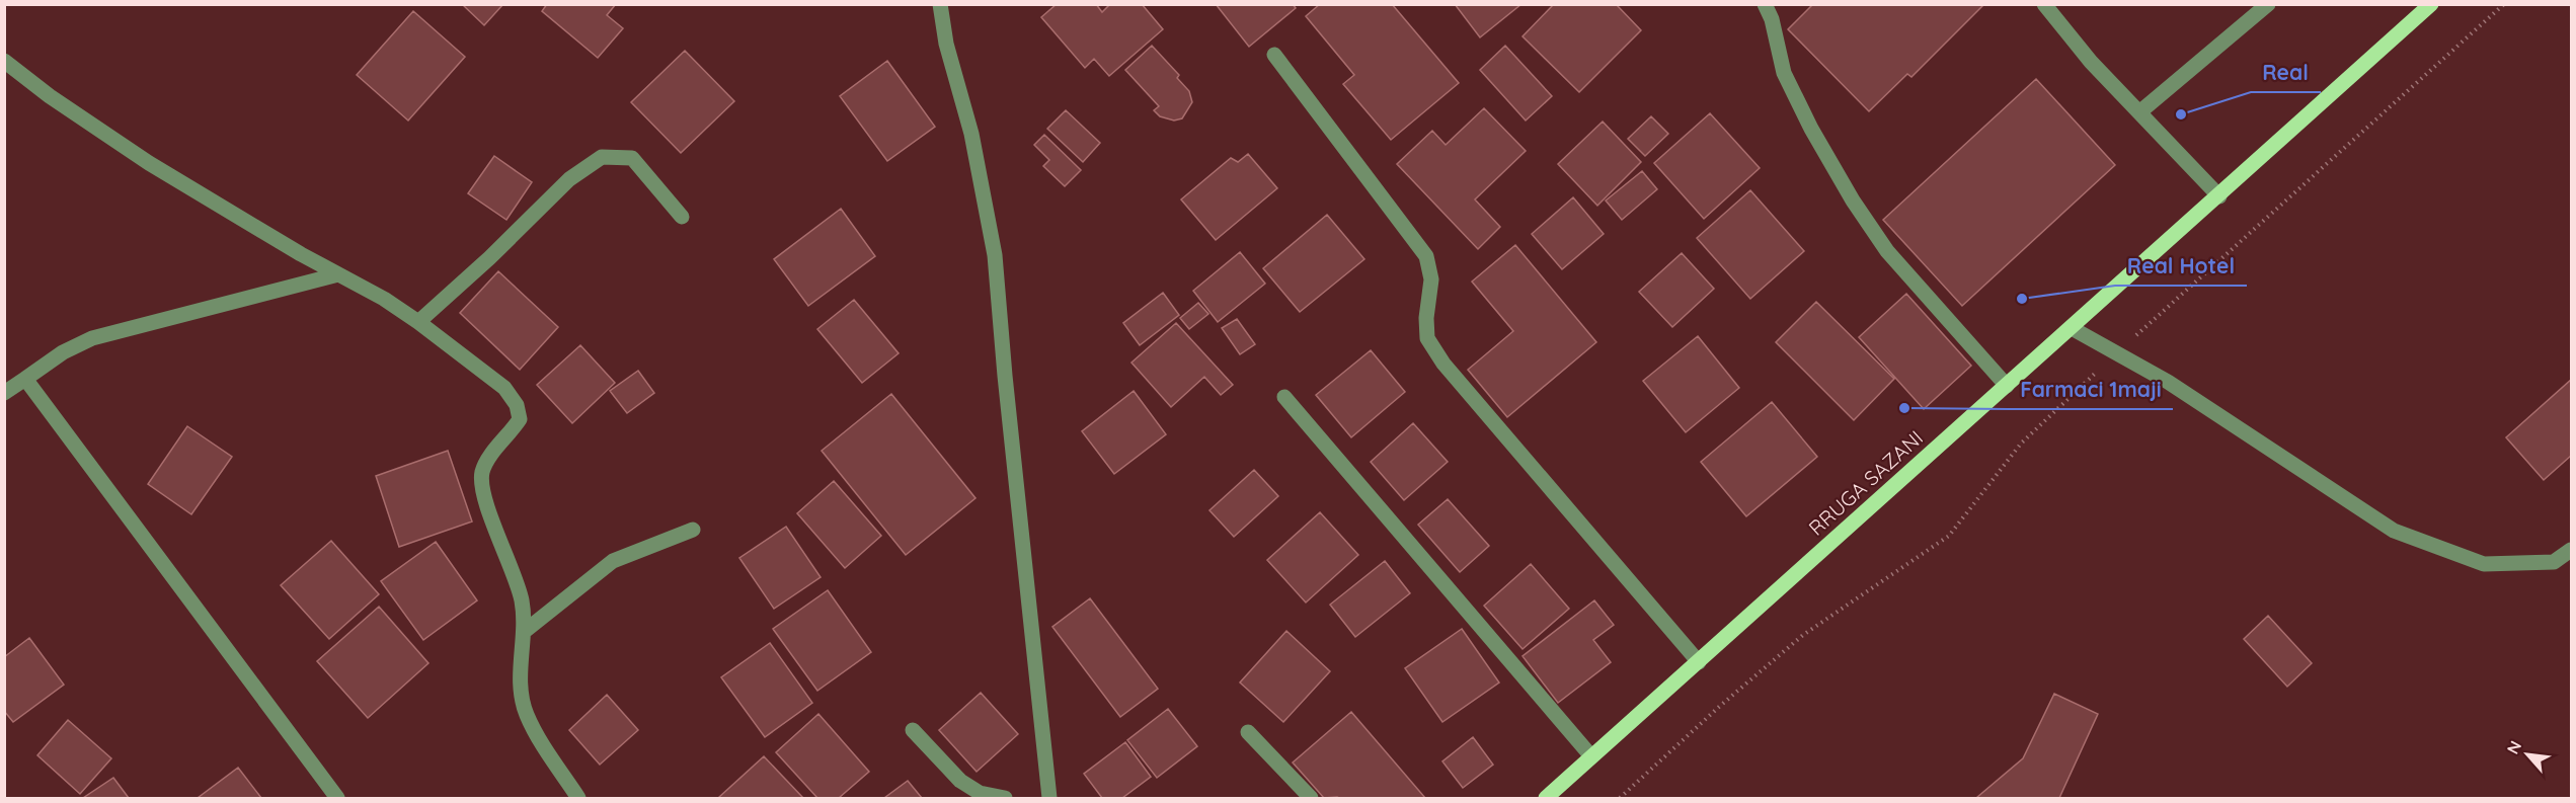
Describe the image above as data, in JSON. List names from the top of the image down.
{
  "streets": {
    "main road": ["RRUGA SAZANI"]
  },
  "places": ["Real", "Real Hotel", "Farmaci 1maji"],
  "north": "top left"
}
